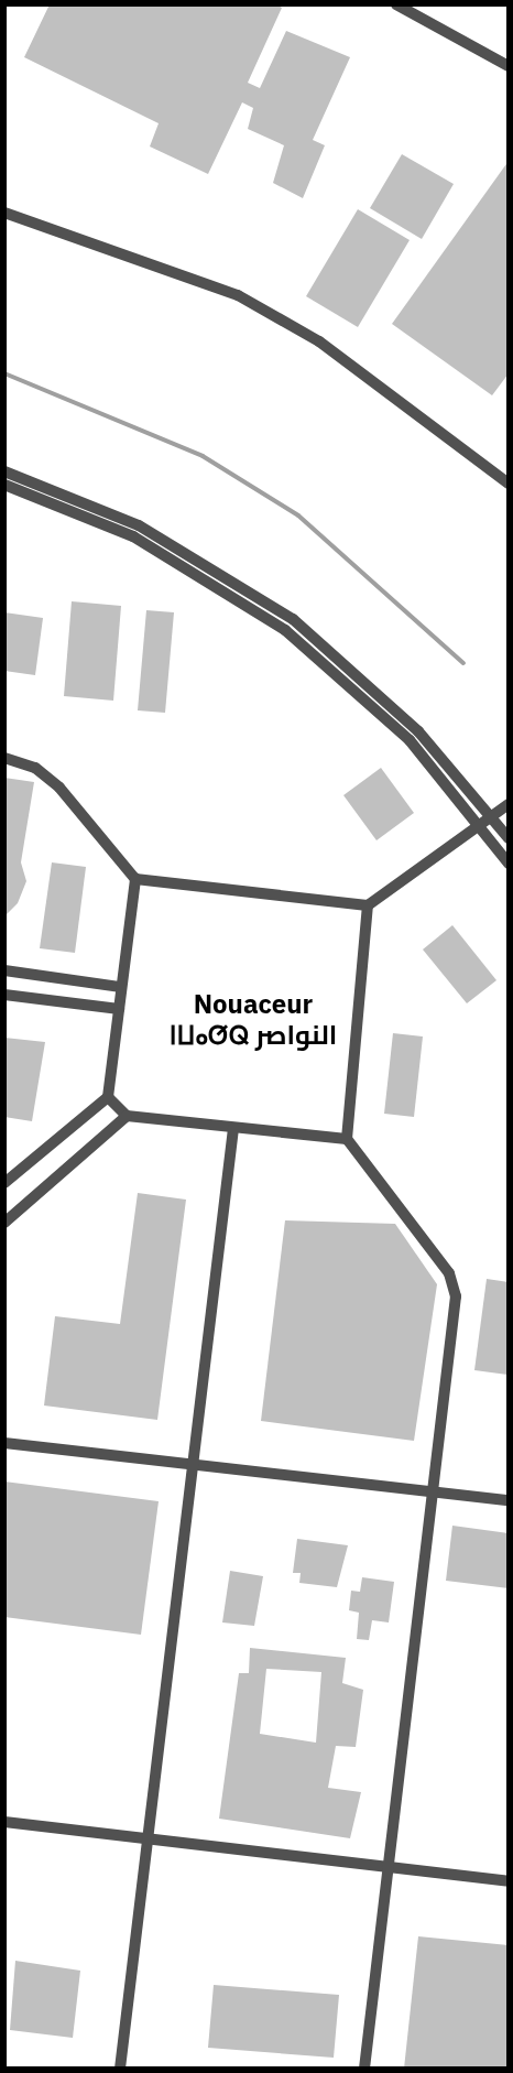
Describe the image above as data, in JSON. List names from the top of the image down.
{
  "districts": ["Nouaceur ⵏⵡⴰⵚⵕ النواصر"]
}
